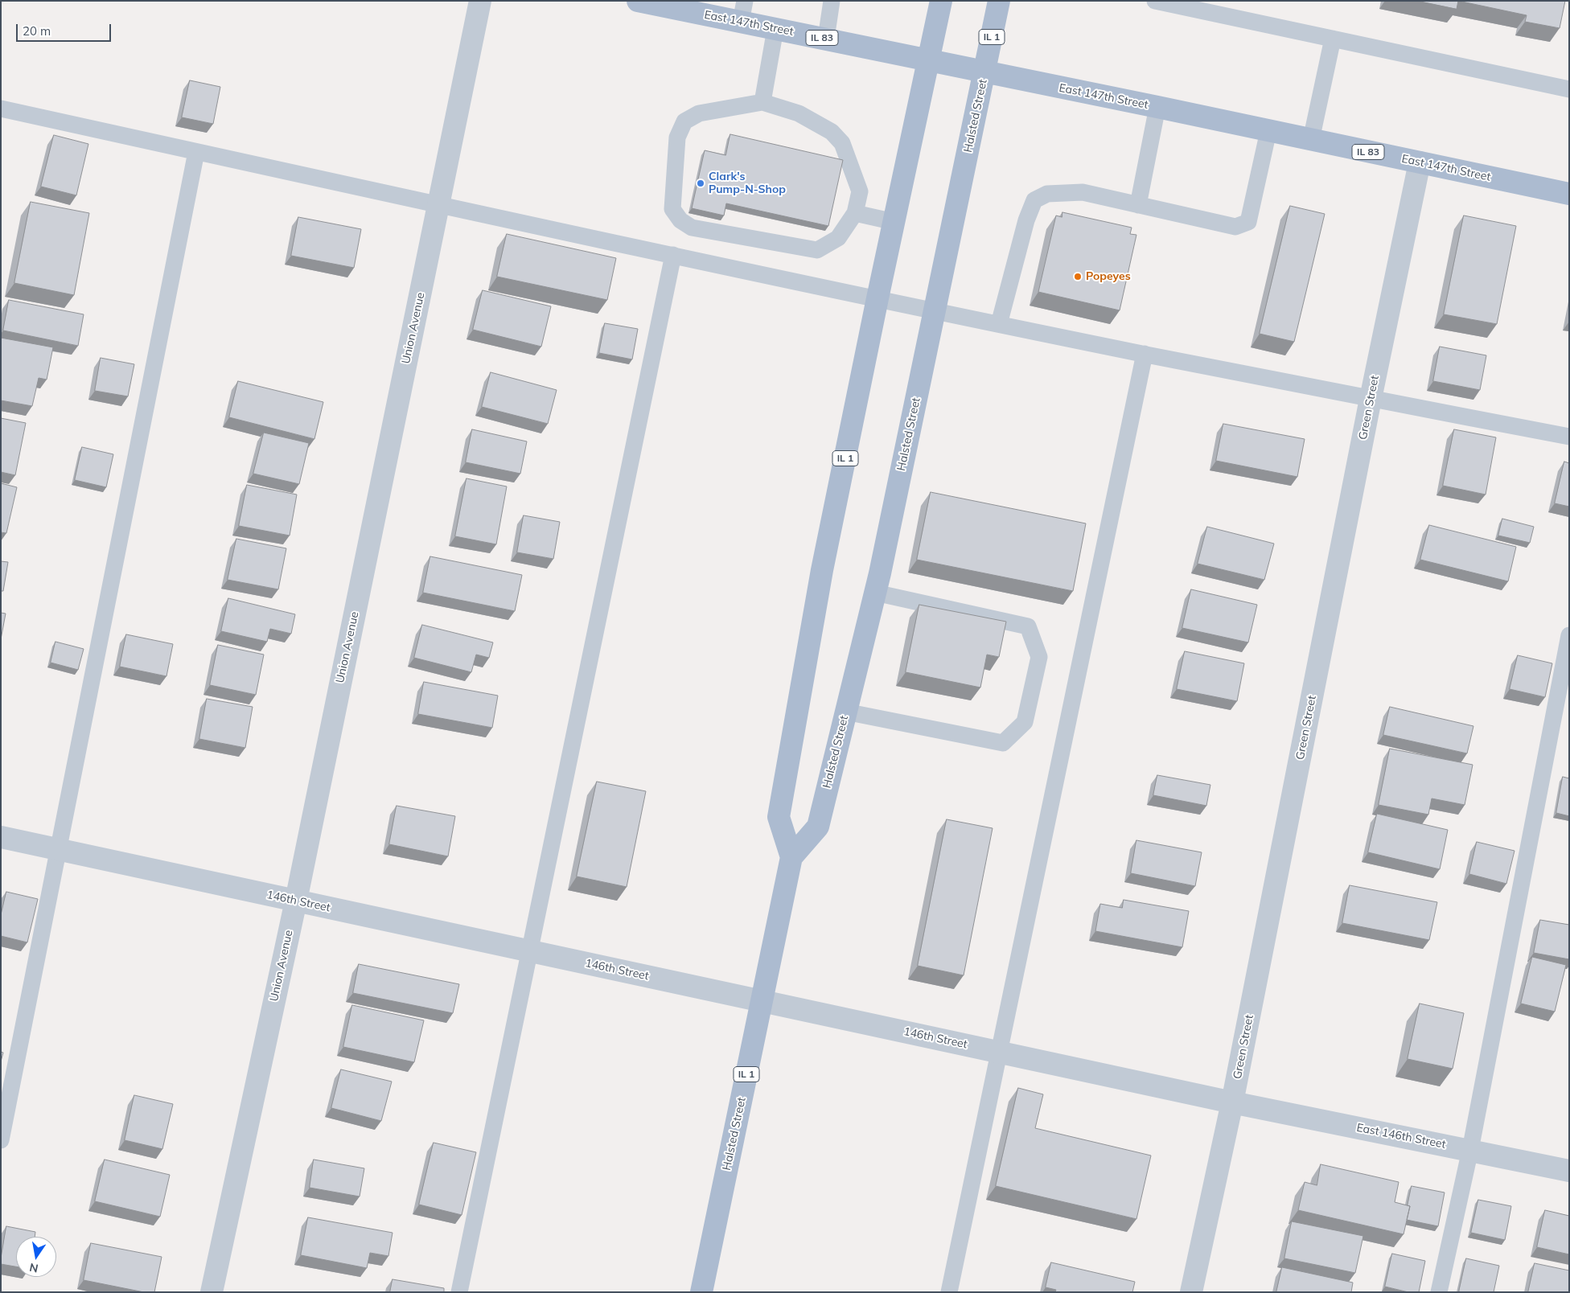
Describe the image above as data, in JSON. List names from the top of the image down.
{
  "streets": {
    "main road": [
      "East 147th Street",
      "IL 1",
      "IL 83",
      "Halsted Street"
    ],
    "street": [
      "Union Avenue",
      "Green Street",
      "146th Street",
      "East 146th Street"
    ]
  },
  "crossings": [
    ["East 147th Street", "Halsted Street"],
    ["East 147th Street", "Green Street"],
    ["Halsted Street", "146th Street"],
    ["Union Avenue", "146th Street"],
    ["Green Street", "146th Street"],
    ["Green Street", "East 146th Street"],
    ["146th Street", "East 146th Street"]
  ],
  "places": ["Clark's Pump-N-Shop", "Popeyes"],
  "scale_bar": "20 m",
  "north": "bottom"
}
